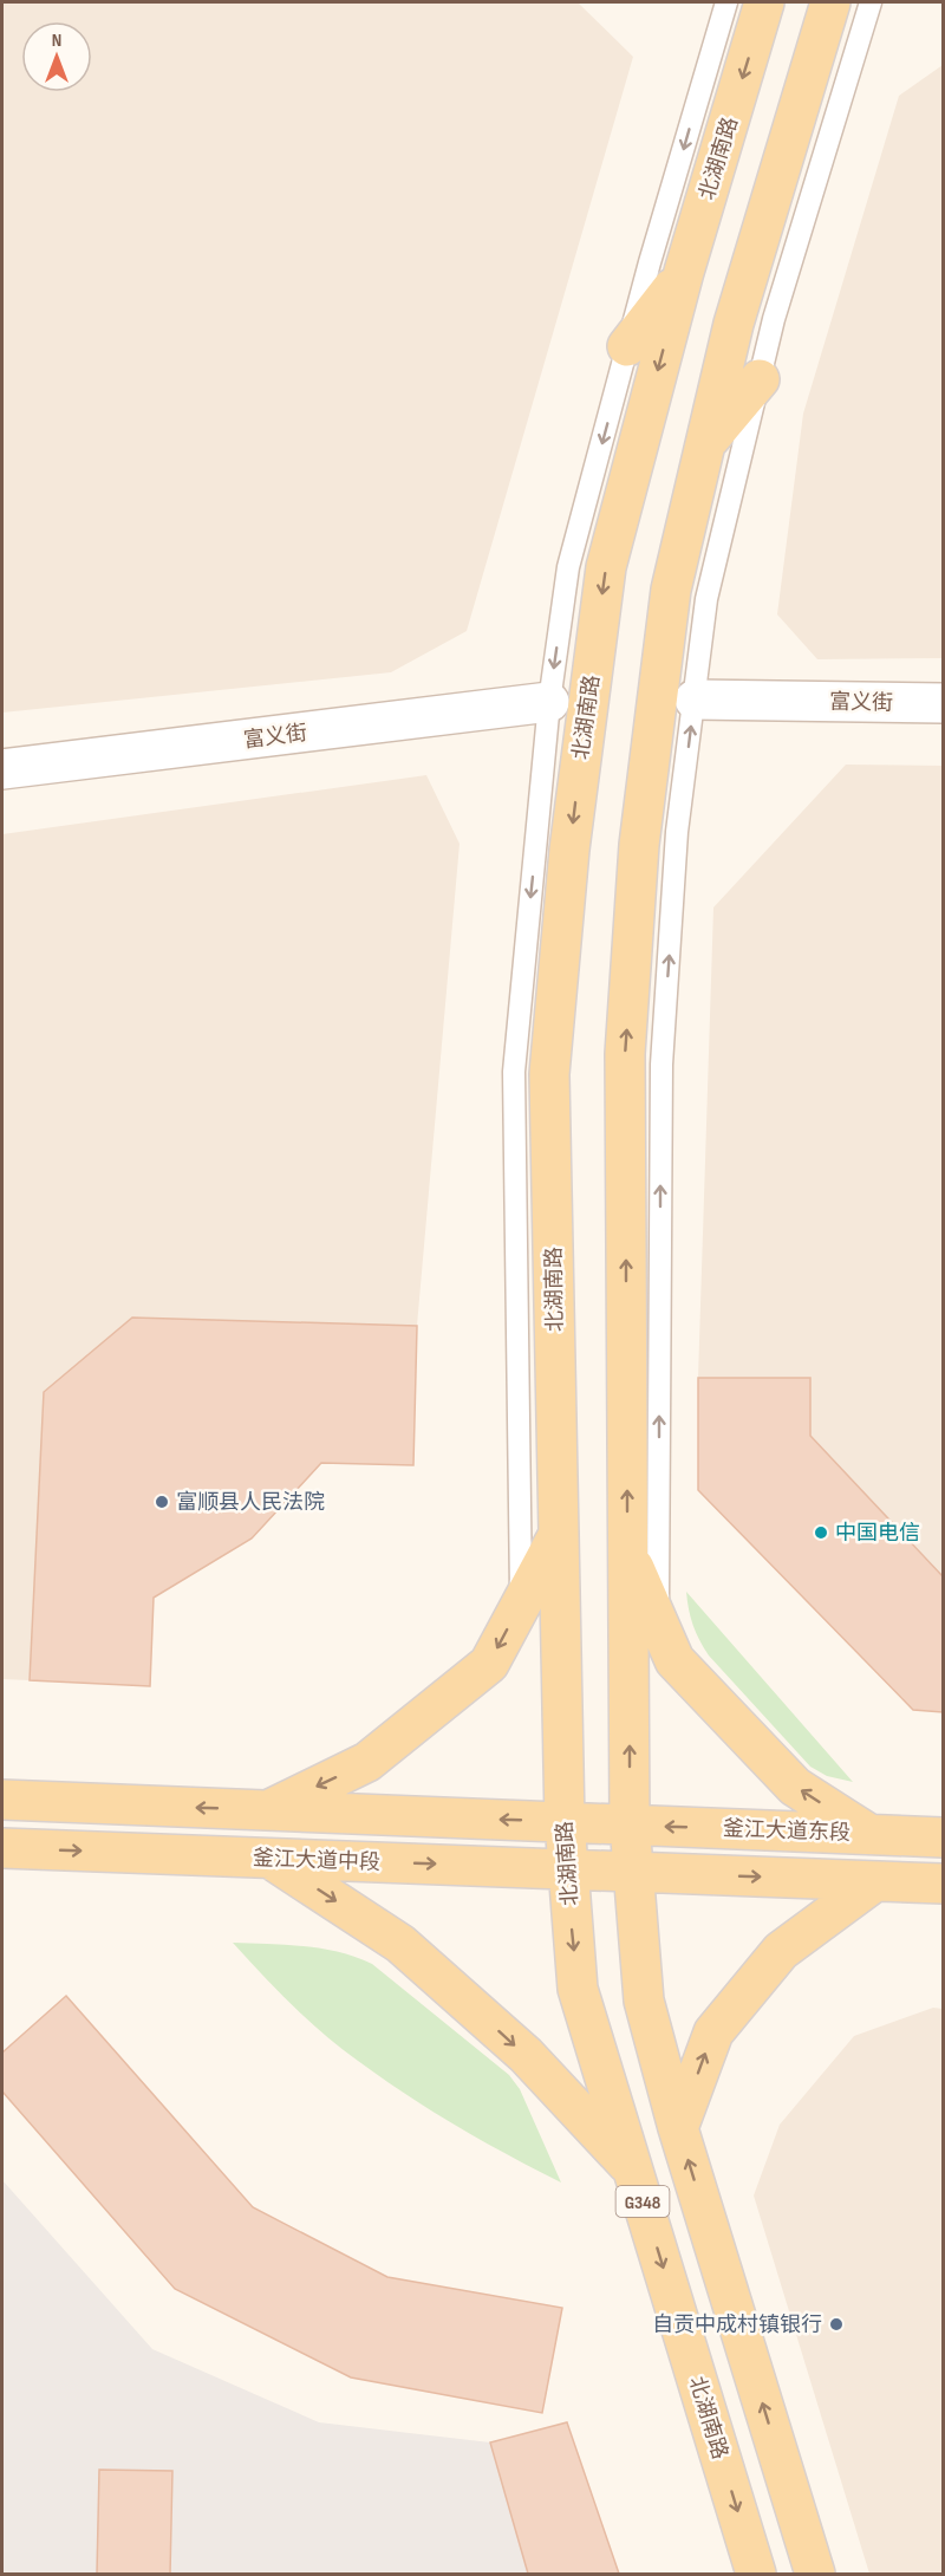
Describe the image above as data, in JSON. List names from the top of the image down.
{
  "streets": {
    "main road": [
      "北湖南路",
      "釜江大道东段",
      "釜江大道中段",
      "G348"
    ],
    "street": ["富义街"]
  },
  "crossings": [
    ["北湖南路", "釜江大道中段"],
    ["釜江大道东段", "G348"],
    ["釜江大道中段", "G348"]
  ],
  "places": ["富顺县人民法院", "中国电信", "自贡中成村镇银行"],
  "north": "top"
}
